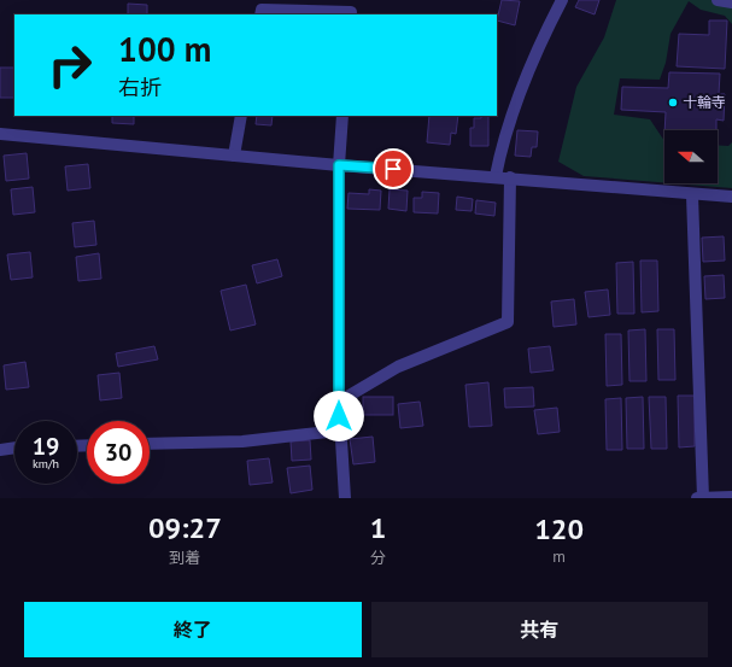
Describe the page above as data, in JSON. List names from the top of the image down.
{
  "places": ["十輪寺"],
  "north": "left",
  "page": {
    "turn": ["100 m", "右折"],
    "speed": "19 km/h",
    "limit": "30",
    "eta": [
      "09:27",
      "到着",
      "1",
      "分",
      "120",
      "m"
    ],
    "buttons": ["終了", "共有"]
  }
}
